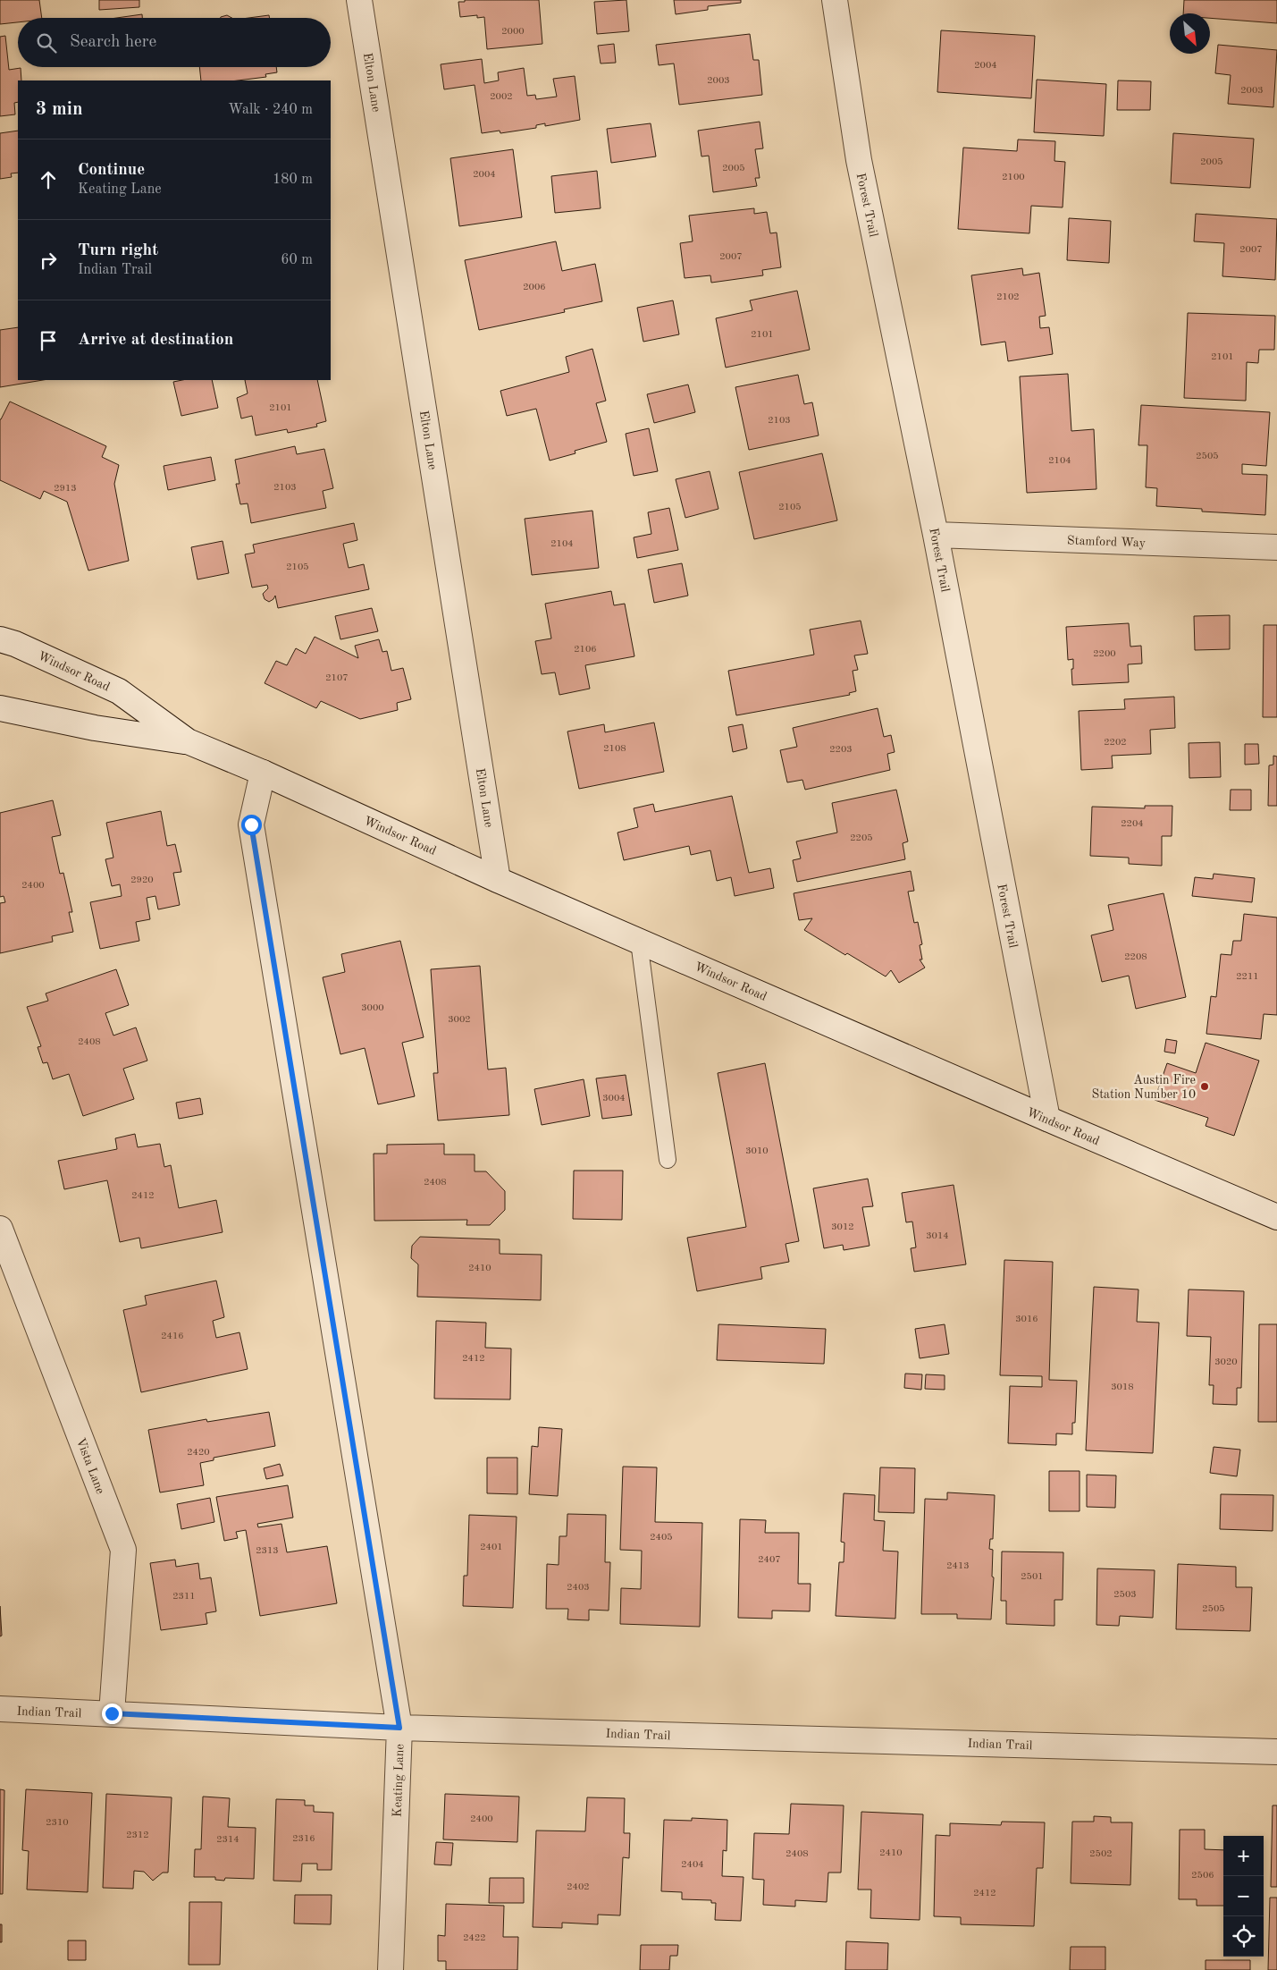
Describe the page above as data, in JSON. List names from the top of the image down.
{
  "streets": {
    "street": [
      "Elton Lane",
      "Forest Trail",
      "Stamford Way",
      "Windsor Road",
      "Vista Lane",
      "Indian Trail",
      "Keating Lane"
    ]
  },
  "crossings": [
    ["Elton Lane", "Windsor Road"],
    ["Forest Trail", "Stamford Way"],
    ["Forest Trail", "Windsor Road"],
    ["Windsor Road", "Keating Lane"],
    ["Vista Lane", "Indian Trail"],
    ["Indian Trail", "Keating Lane"]
  ],
  "places": ["Austin Fire Station Number 10"],
  "house_numbers": [
    "2000",
    "2004",
    "2003",
    "2003",
    "2002",
    "2005",
    "2005",
    "2004",
    "2100",
    "2007",
    "2007",
    "2006",
    "2102",
    "2101",
    "2101",
    "2101",
    "2103",
    "2505",
    "2104",
    "2103",
    "2913",
    "2105",
    "2104",
    "2105",
    "2106",
    "2200",
    "2107",
    "2202",
    "2108",
    "2203",
    "2204",
    "2205",
    "2920",
    "2400",
    "2208",
    "2211",
    "3000",
    "3002",
    "2408",
    "3004",
    "3010",
    "2408",
    "2412",
    "3012",
    "3014",
    "2410",
    "3016",
    "2416",
    "2412",
    "3020",
    "3018",
    "2420",
    "2405",
    "2401",
    "2313",
    "2407",
    "2413",
    "2501",
    "2403",
    "2503",
    "2311",
    "2505",
    "2400",
    "2310",
    "2312",
    "2316",
    "2314",
    "2410",
    "2408",
    "2502",
    "2404",
    "2506",
    "2402",
    "2412",
    "2422"
  ],
  "north": "bottom right",
  "page": {
    "search": "Search here",
    "heading": ["3 min", "Walk · 240 m"],
    "list": [
      ["Continue", "Keating Lane", "180 m"],
      ["Turn right", "Indian Trail", "60 m"],
      "Arrive at destination"
    ],
    "map_buttons": ["+", "−"]
  }
}
